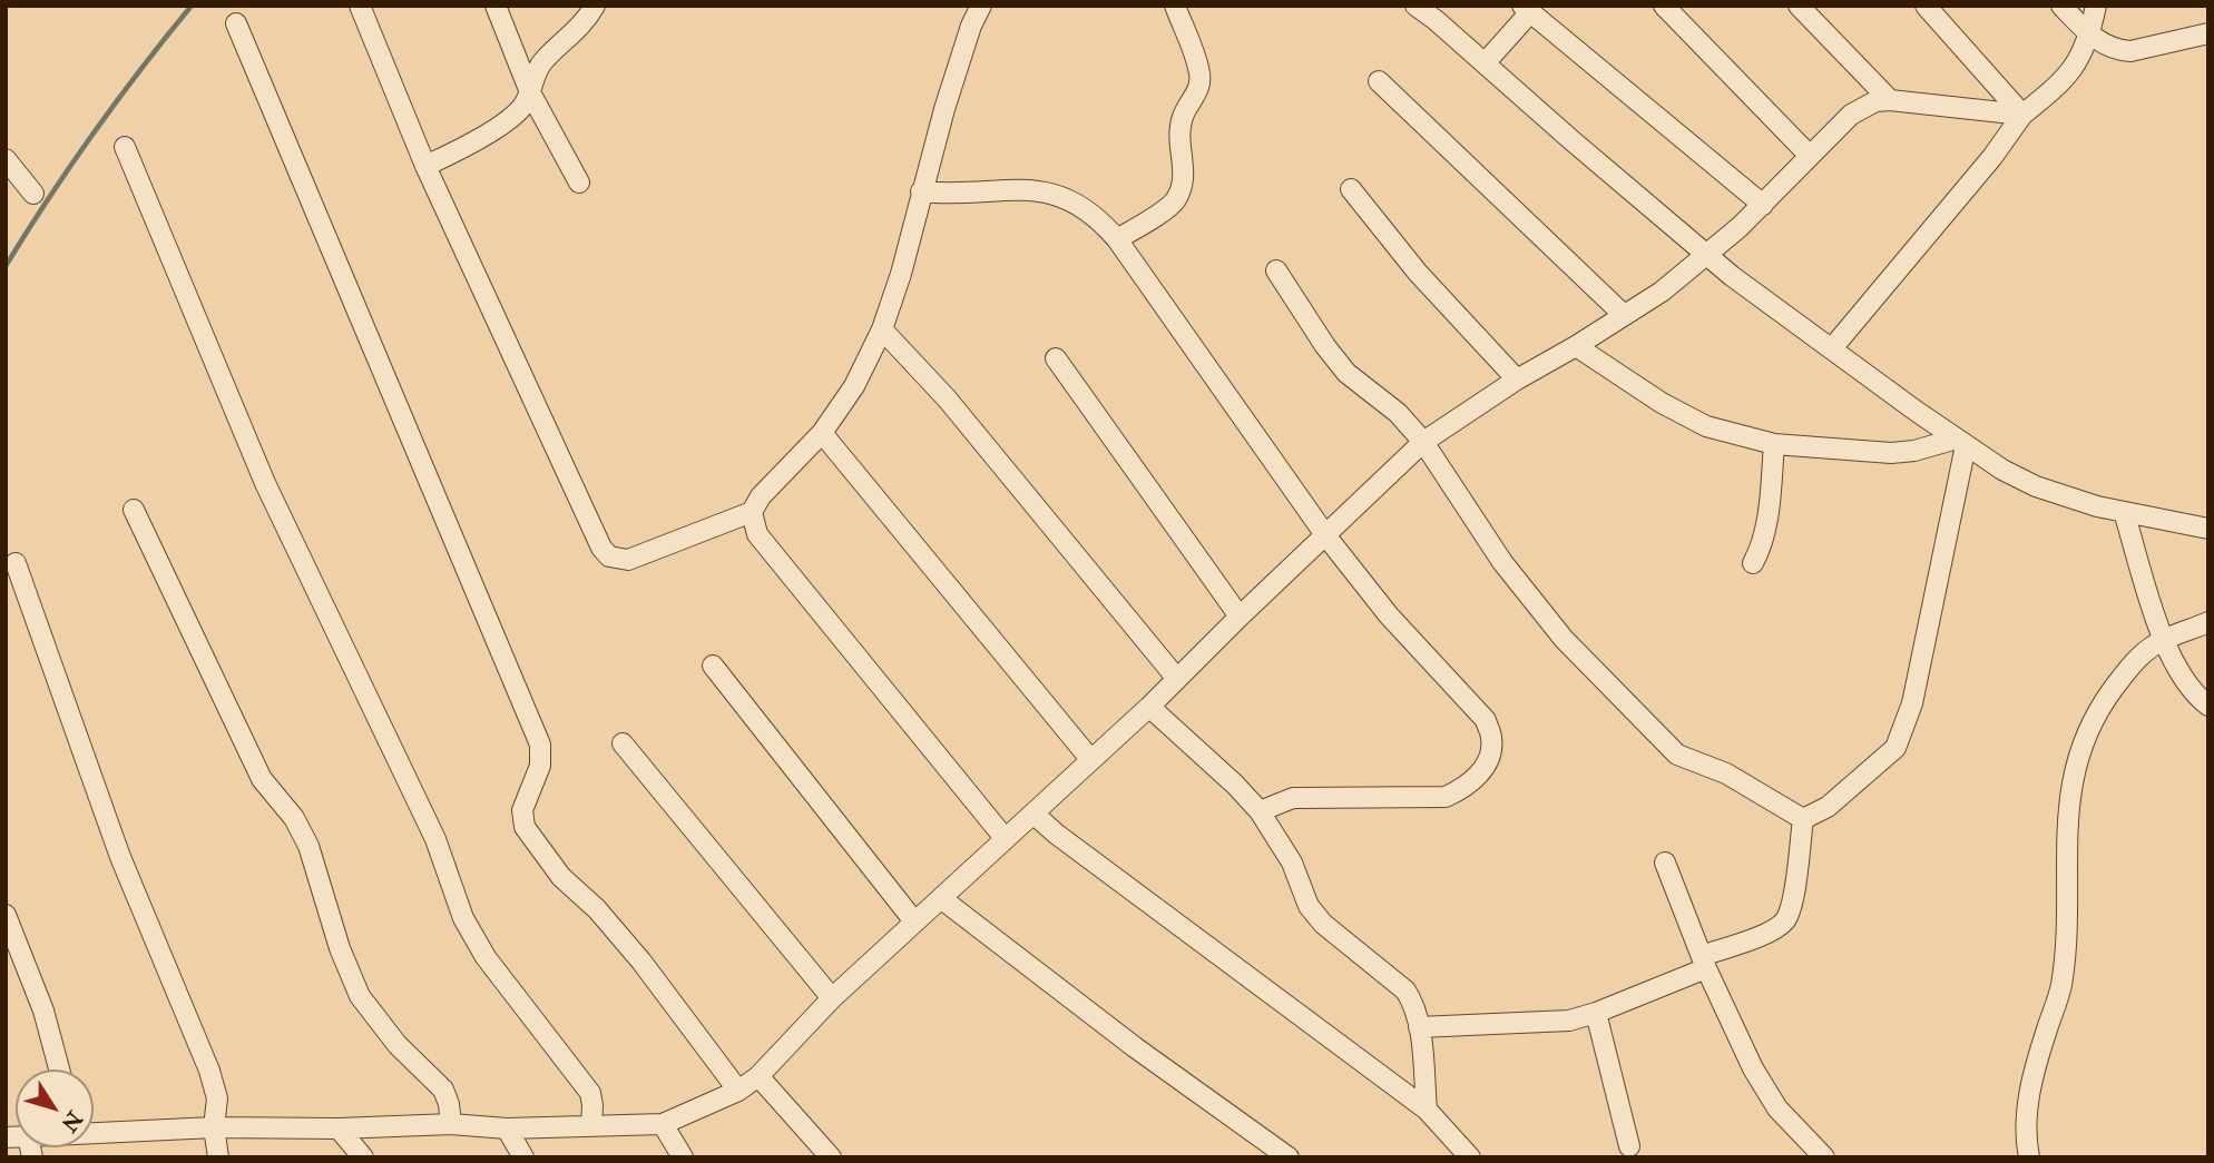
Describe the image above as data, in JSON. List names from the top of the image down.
{
  "north": "bottom right"
}
